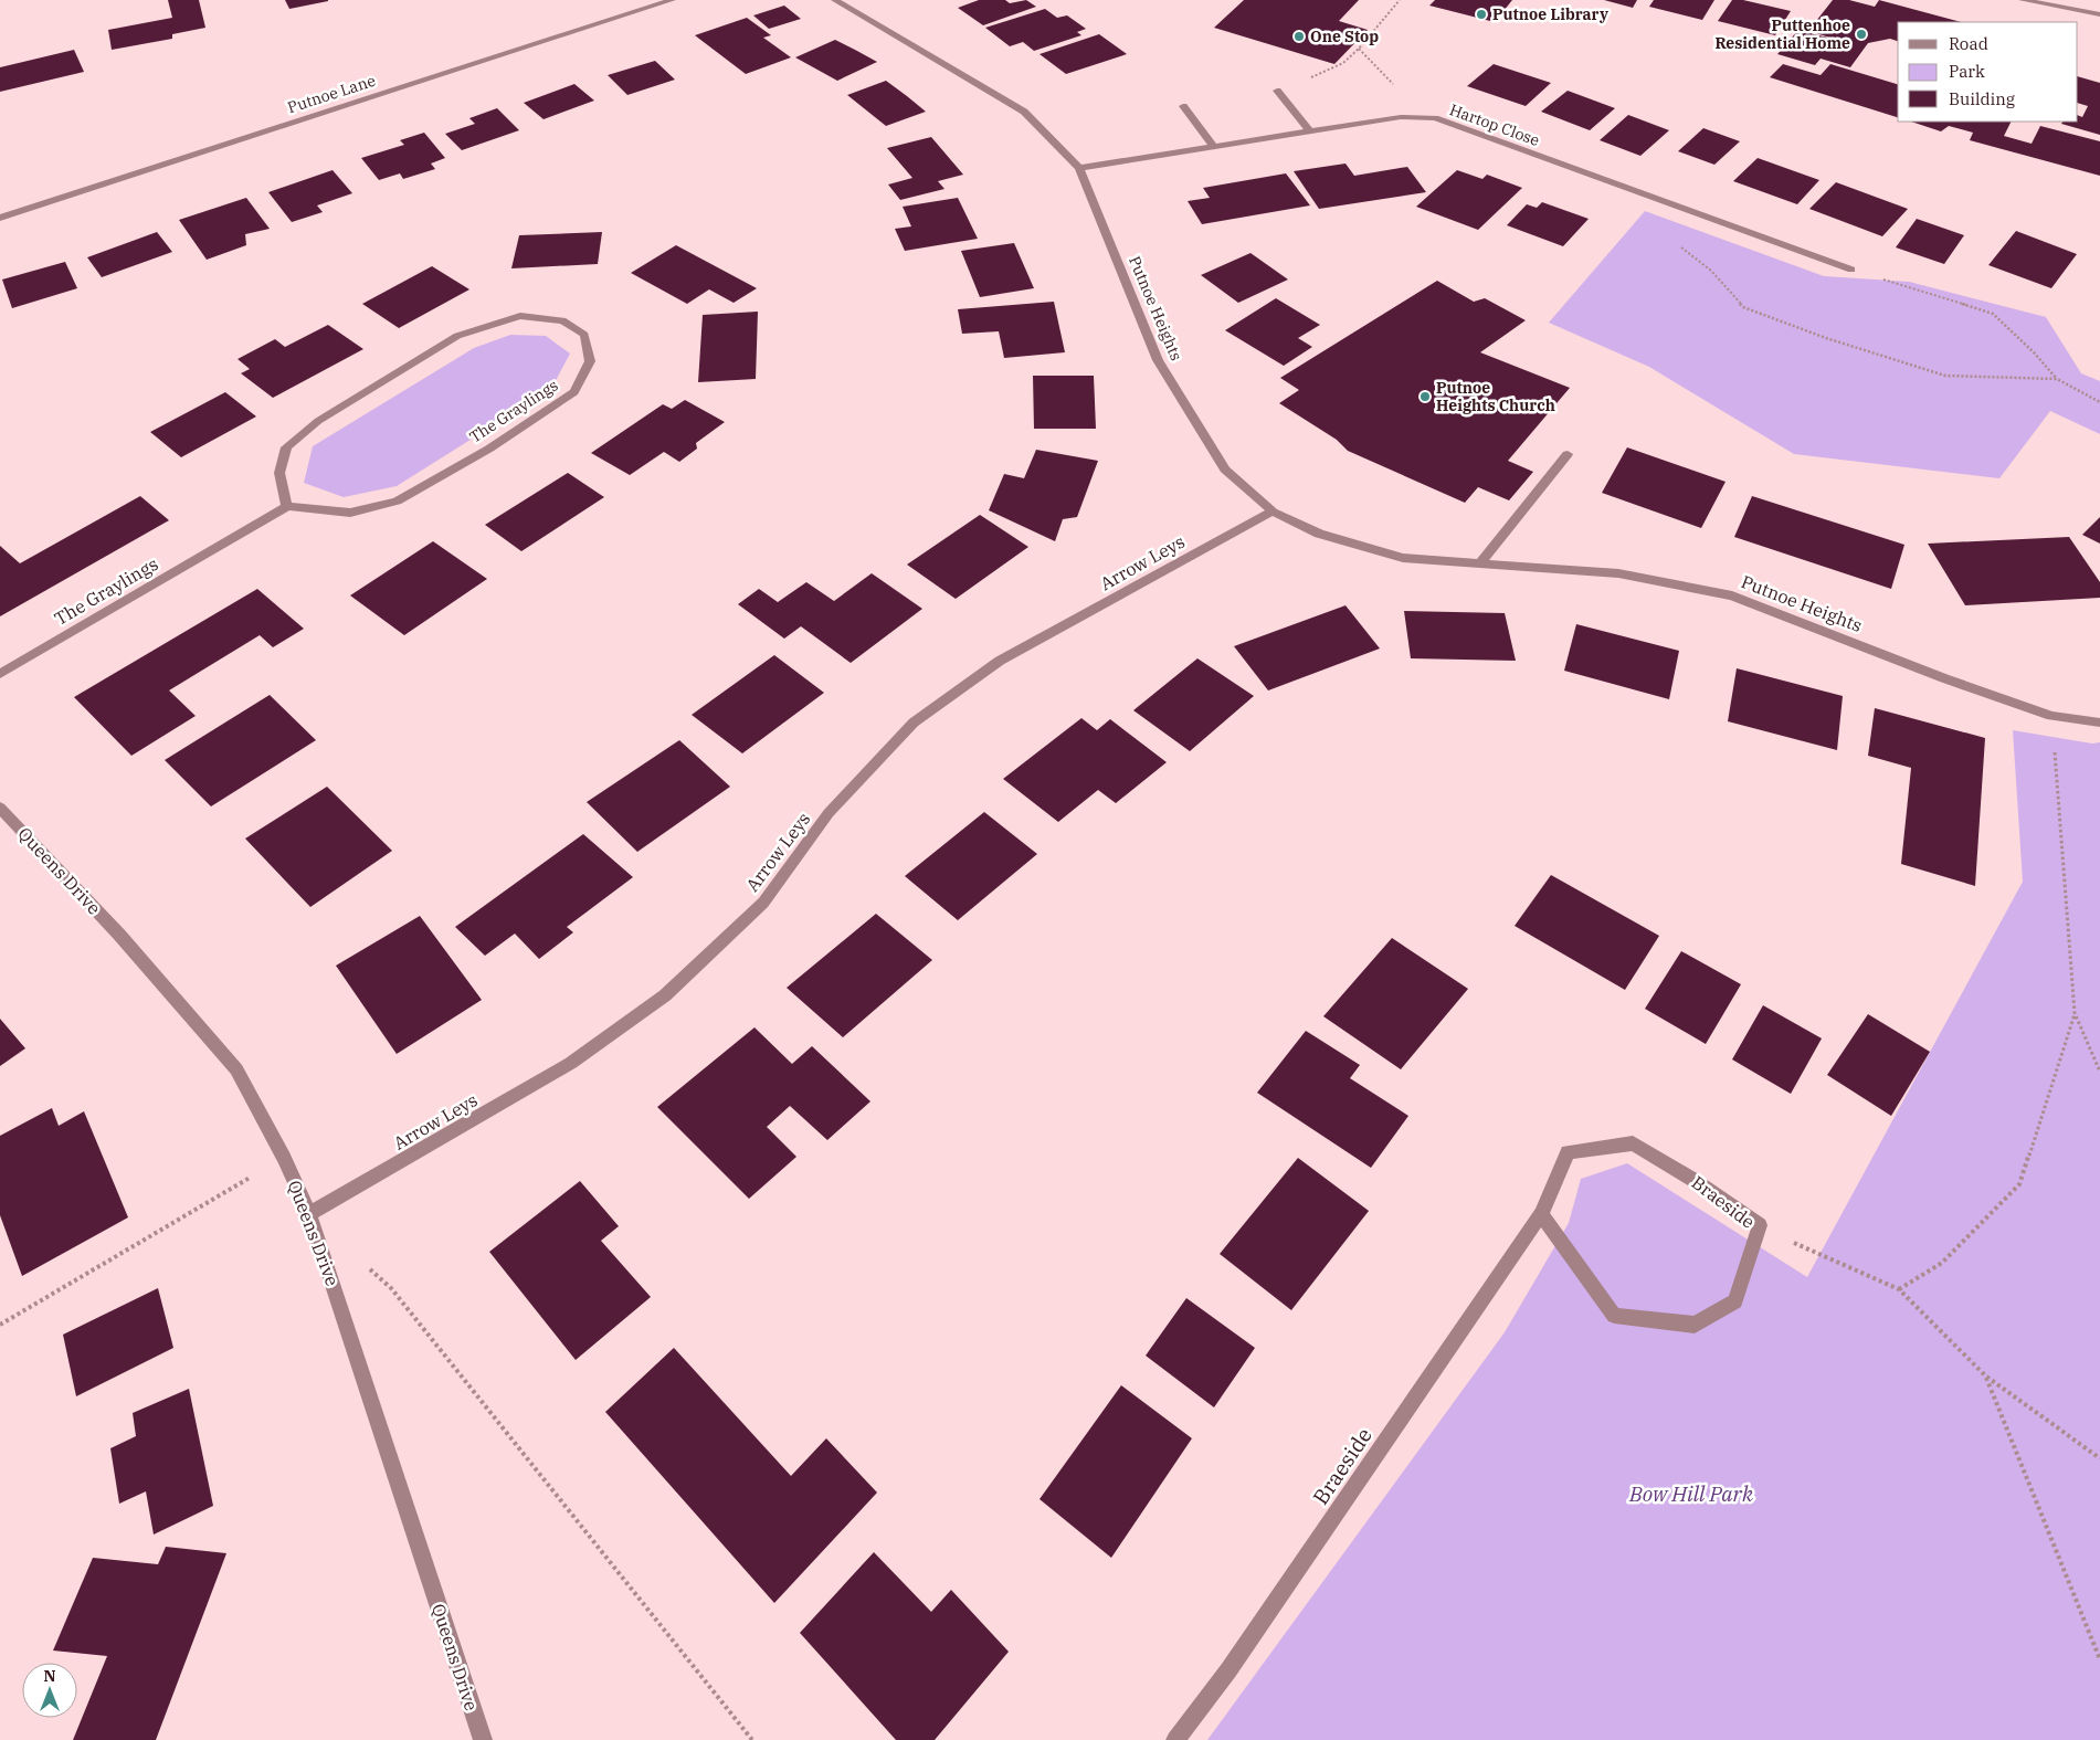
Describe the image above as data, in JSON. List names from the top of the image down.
{
  "streets": {
    "street": [
      "Putnoe Lane",
      "Hartop Close",
      "Putnoe Heights",
      "The Graylings",
      "Arrow Leys",
      "Queens Drive",
      "Braeside"
    ]
  },
  "crossings": [
    ["Hartop Close", "Putnoe Heights"],
    ["Putnoe Heights", "Arrow Leys"],
    ["Arrow Leys", "Queens Drive"]
  ],
  "parks": ["Bow Hill Park"],
  "places": [
    "Putnoe Library",
    "Puttenhoe Residential Home",
    "One Stop",
    "Putnoe Heights Church"
  ],
  "legend": ["Road", "Park", "Building"],
  "north": "top"
}
